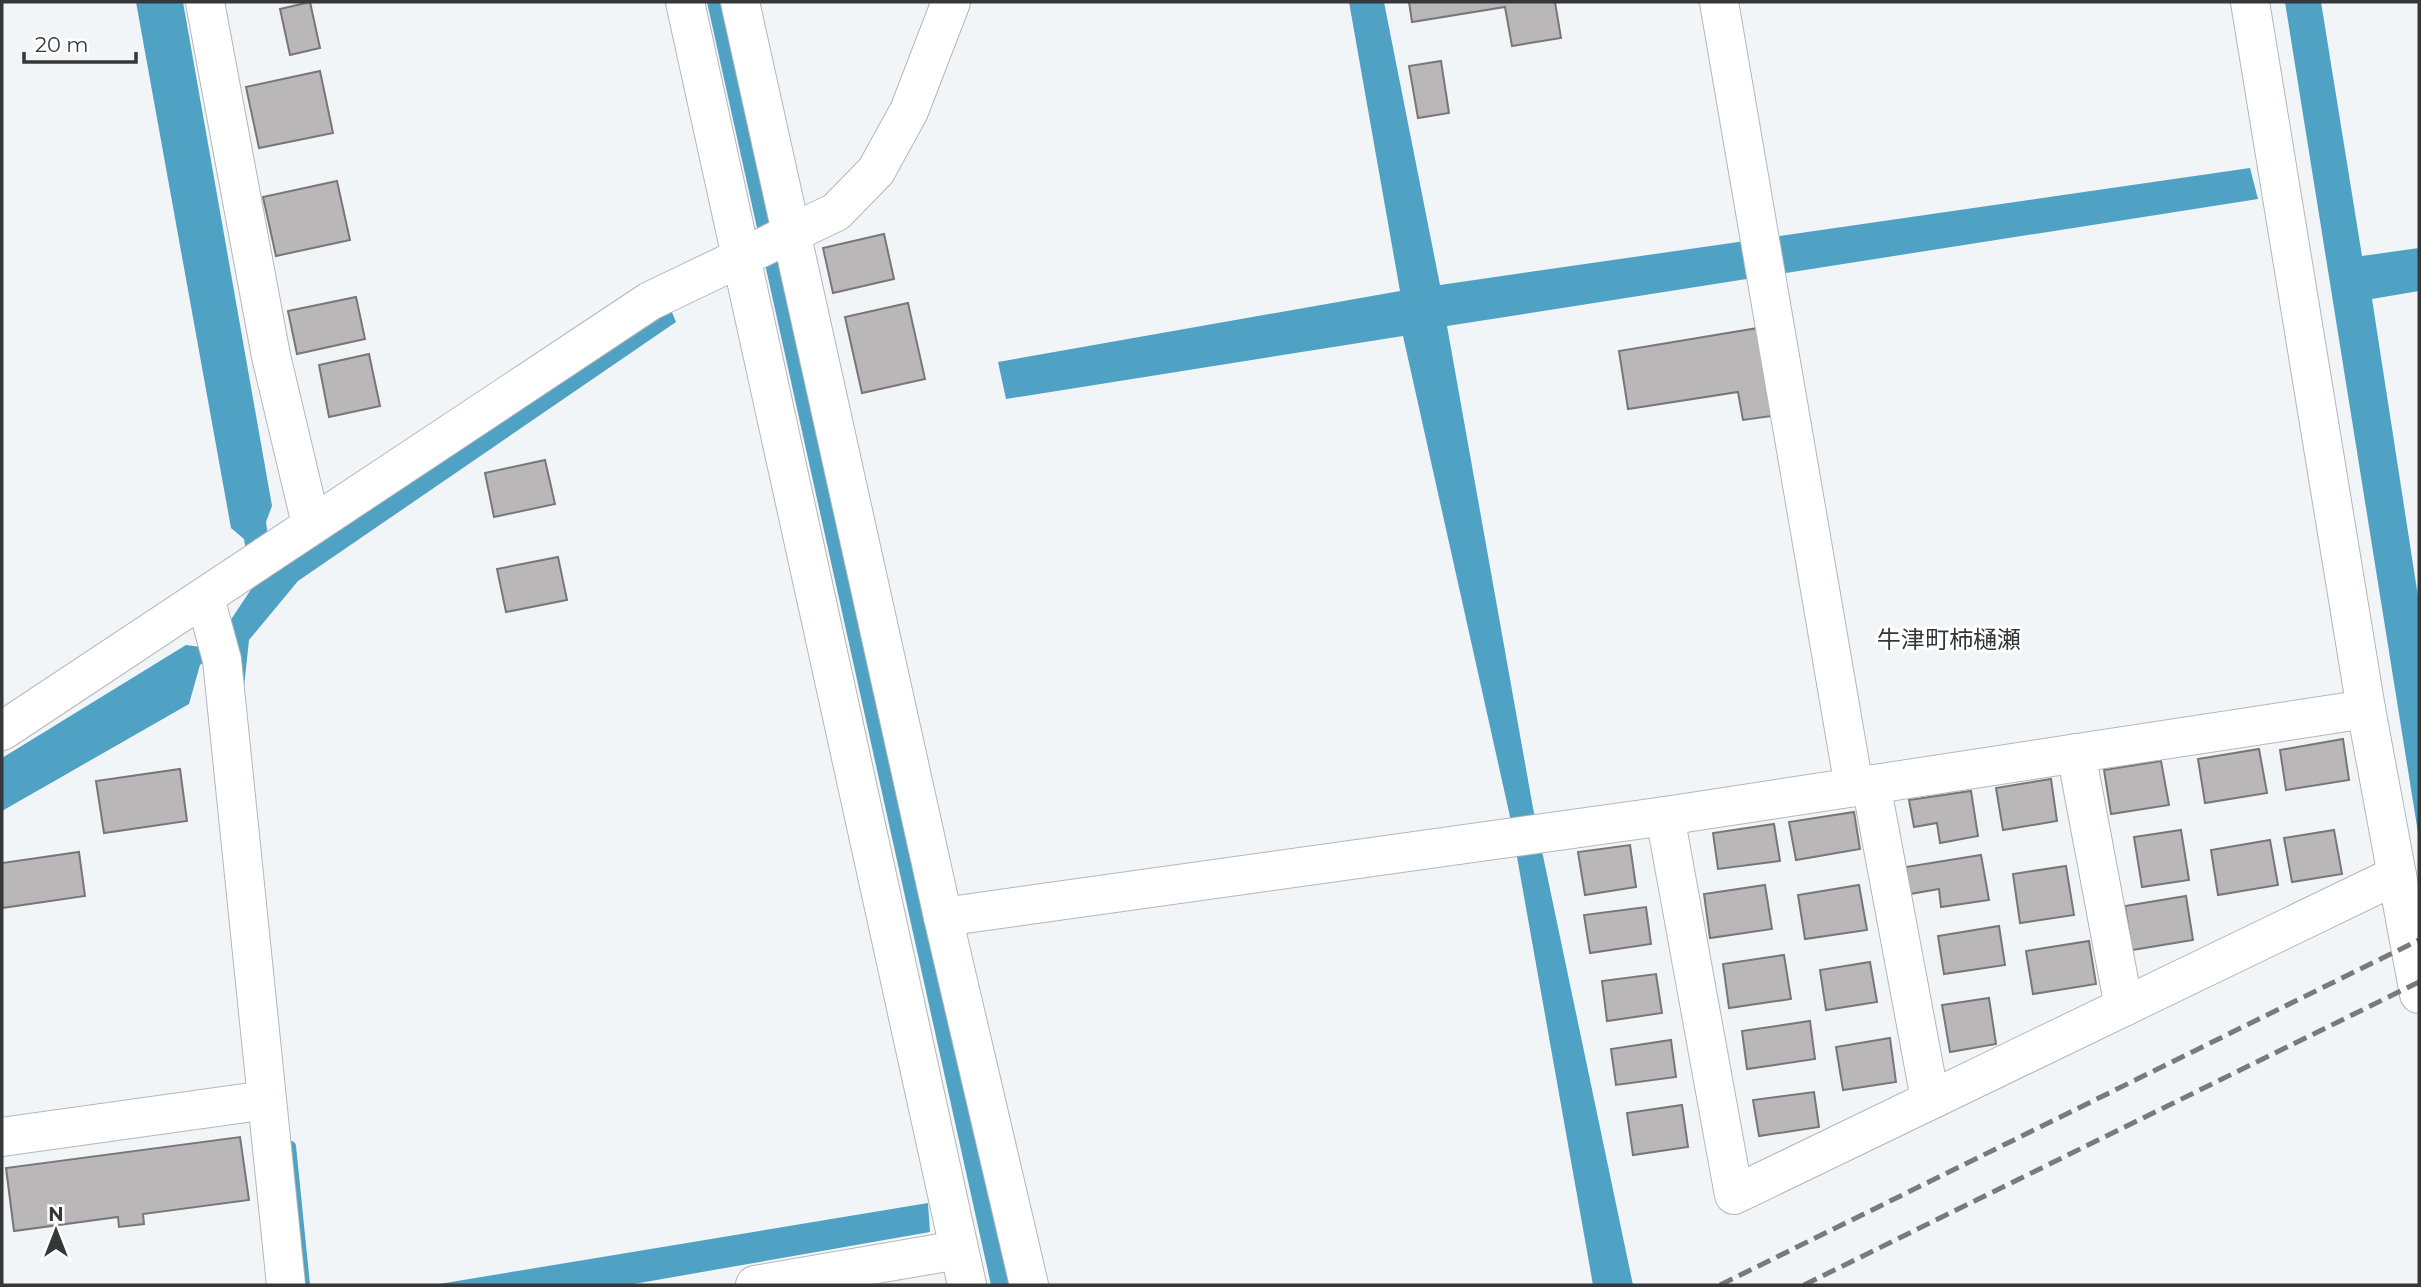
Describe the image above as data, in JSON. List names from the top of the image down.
{
  "districts": ["牛津町柿樋瀬"],
  "scale_bar": "20 m",
  "north": "top"
}
